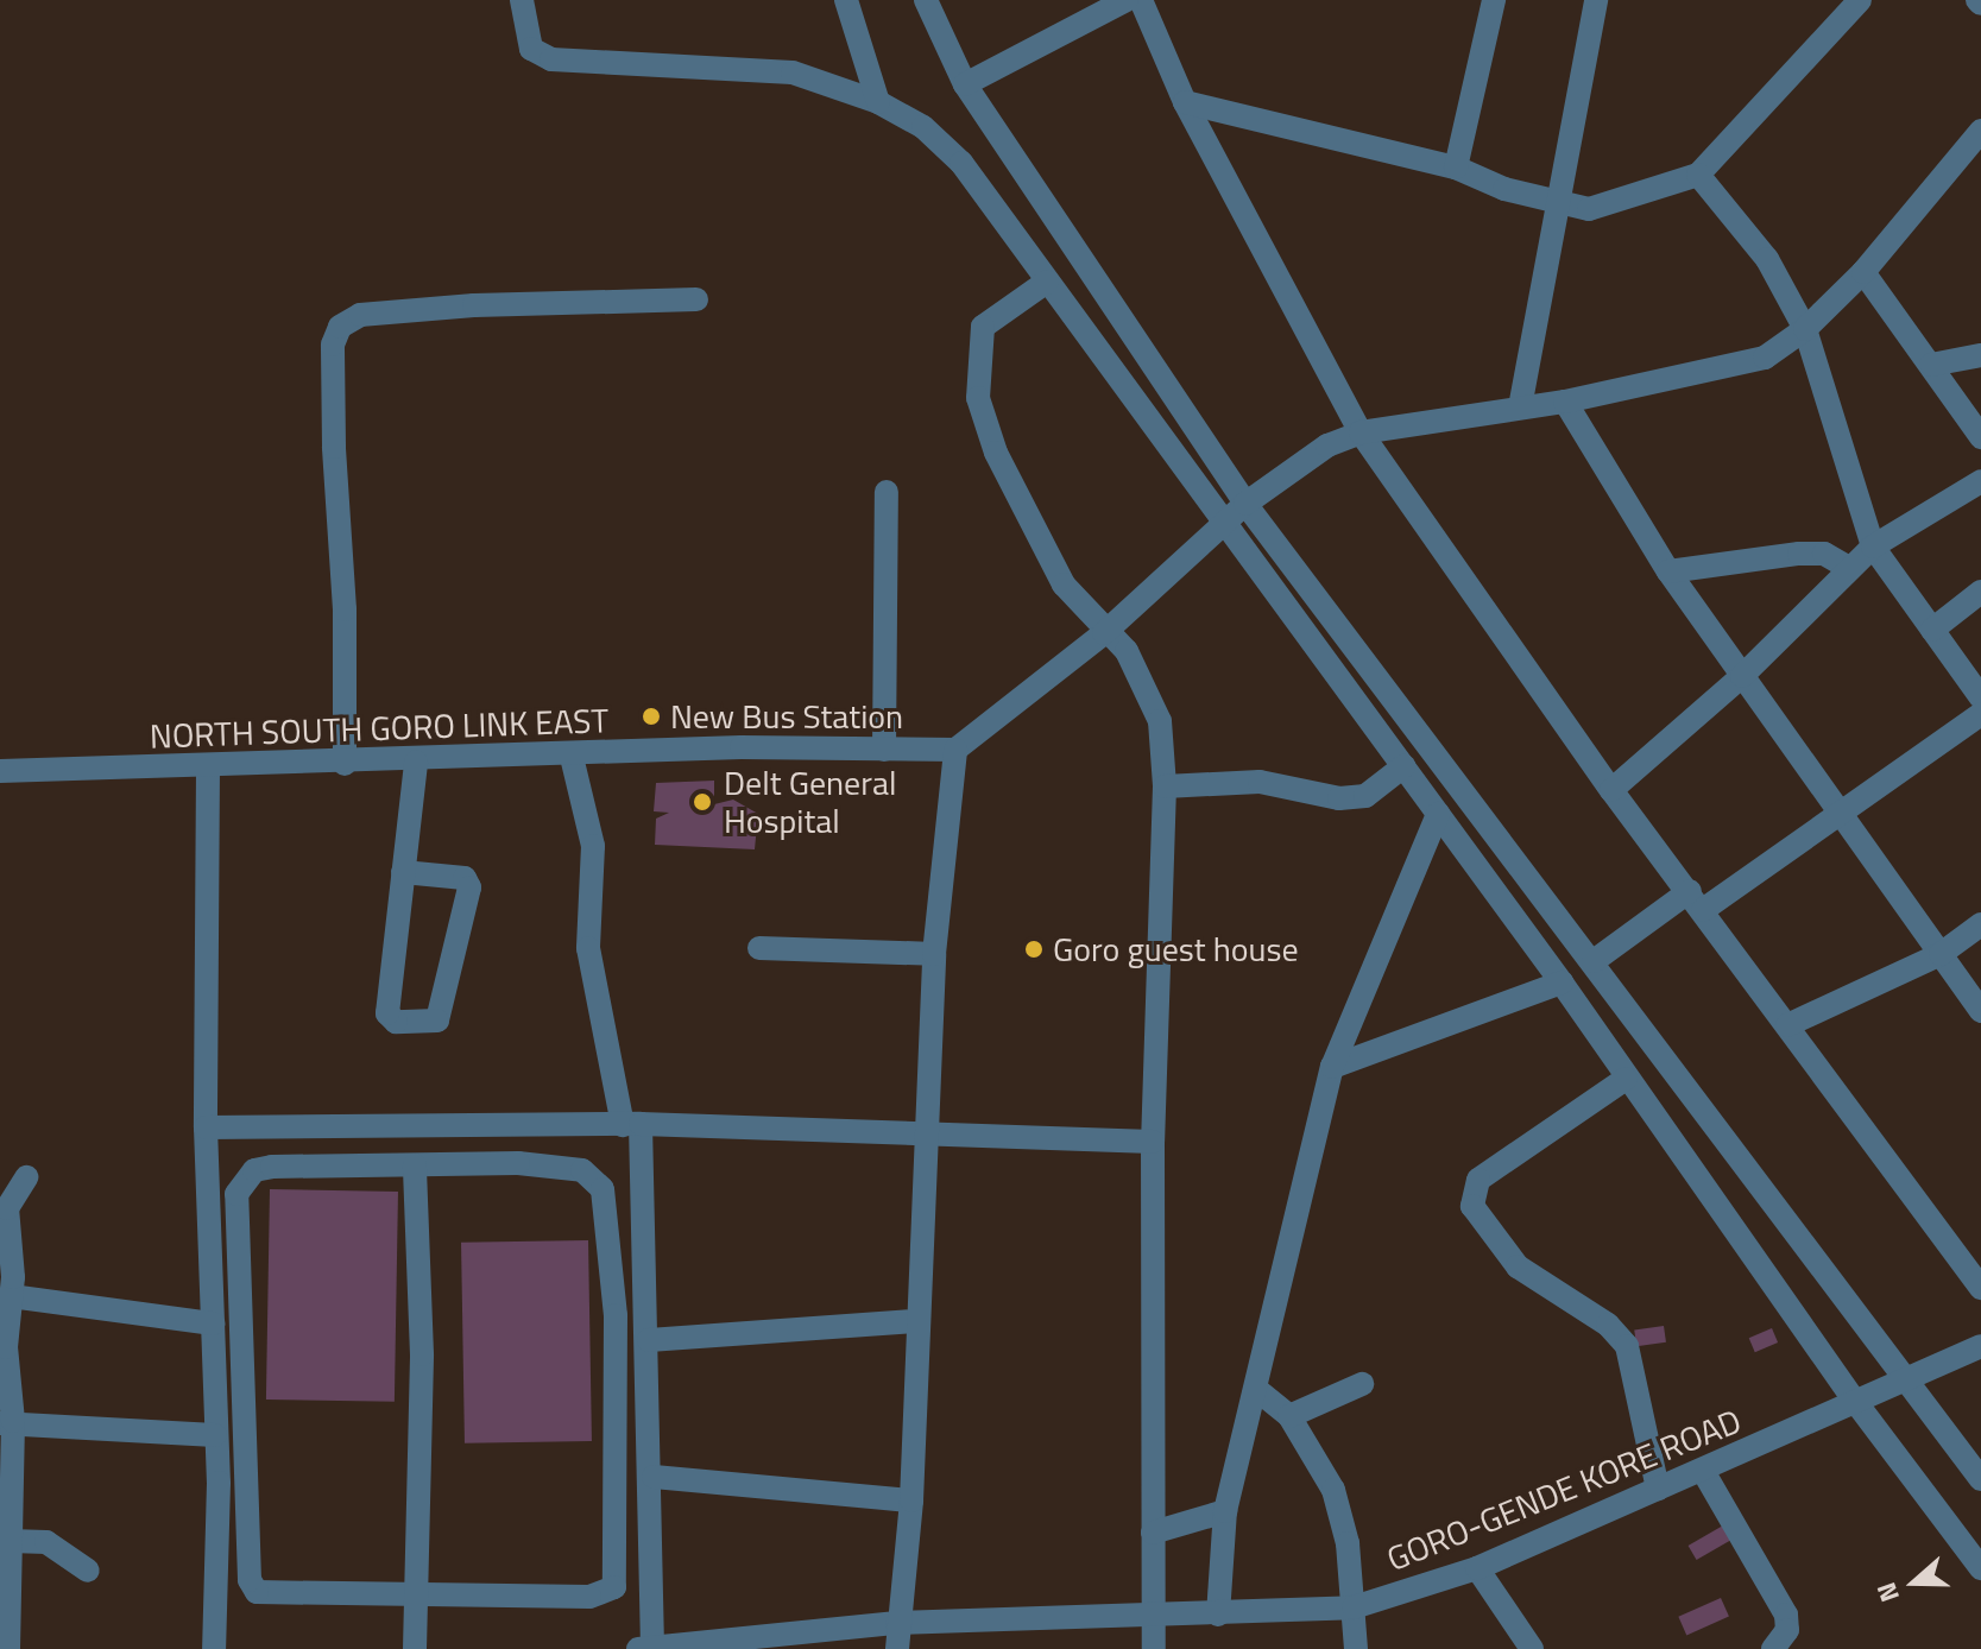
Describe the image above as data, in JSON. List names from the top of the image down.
{
  "streets": {
    "street": ["NORTH SOUTH GORO LINK EAST", "GORO-GENDE KORE ROAD"]
  },
  "places": ["New Bus Station", "Delt General Hospital", "Goro guest house"],
  "north": "left"
}
